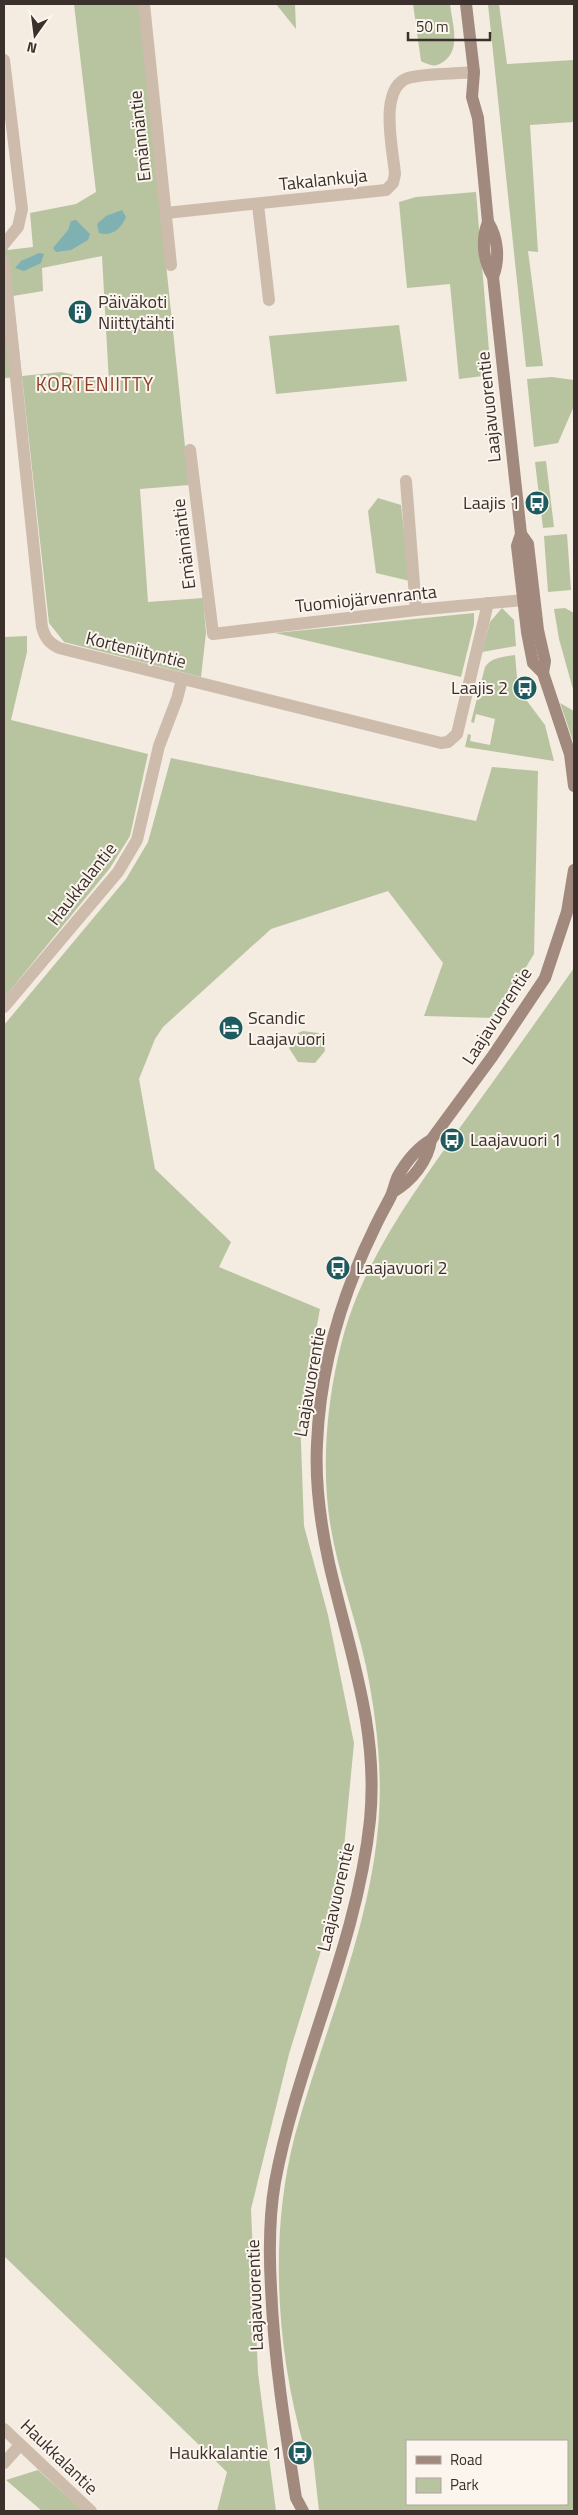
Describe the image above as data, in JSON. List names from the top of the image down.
{
  "streets": {
    "street": [
      "Emännäntie",
      "Takalankuja",
      "Laajavuorentie",
      "Tuomiojärvenranta",
      "Korteniityntie",
      "Haukkalantie"
    ]
  },
  "crossings": [
    ["Emännäntie", "Takalankuja"],
    ["Emännäntie", "Tuomiojärvenranta"],
    ["Takalankuja", "Laajavuorentie"],
    ["Laajavuorentie", "Tuomiojärvenranta"],
    ["Tuomiojärvenranta", "Korteniityntie"],
    ["Korteniityntie", "Haukkalantie"]
  ],
  "districts": ["KORTENIITTY"],
  "places": {
    "building": ["Päiväkoti Niittytähti"],
    "bus stop": [
      "Laajis 1",
      "Laajis 2",
      "Laajavuori 1",
      "Laajavuori 2",
      "Haukkalantie 1"
    ],
    "hotel": ["Scandic Laajavuori"]
  },
  "legend": ["Road", "Park"],
  "scale_bar": "50 m",
  "north": "bottom"
}
